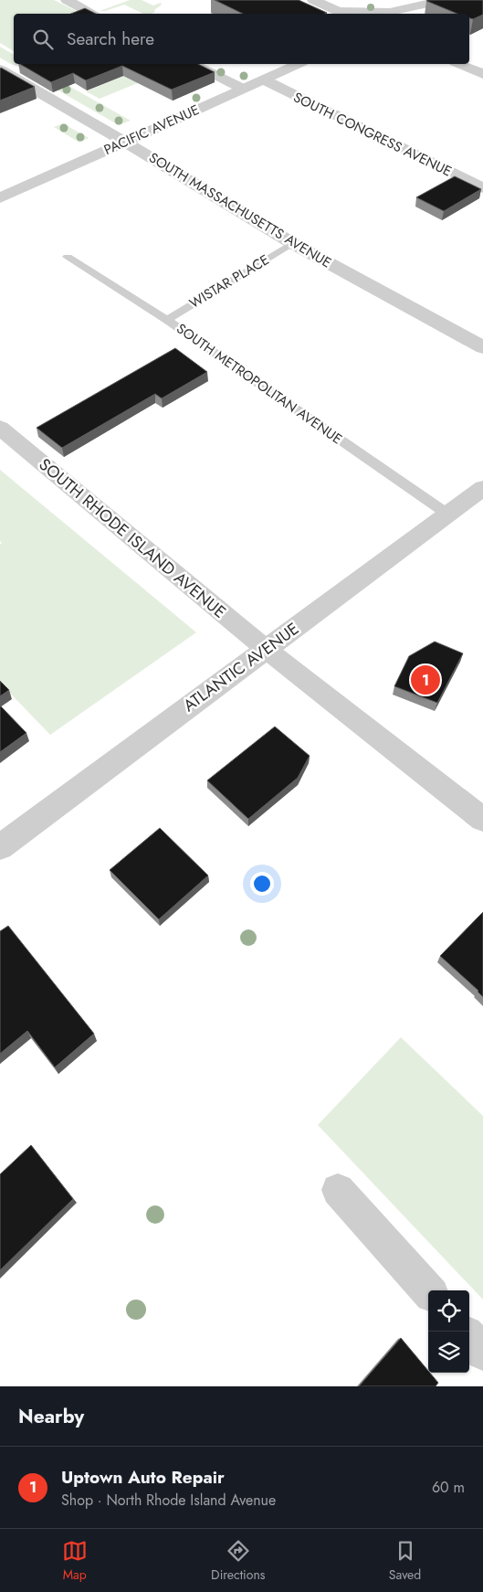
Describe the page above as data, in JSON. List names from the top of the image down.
{
  "streets": {
    "street": [
      "PACIFIC AVENUE",
      "SOUTH CONGRESS AVENUE",
      "SOUTH MASSACHUSETTS AVENUE",
      "SOUTH RHODE ISLAND AVENUE",
      "ATLANTIC AVENUE"
    ],
    "lane": ["WISTAR PLACE", "SOUTH METROPOLITAN AVENUE"]
  },
  "crossings": [
    ["PACIFIC AVENUE", "SOUTH CONGRESS AVENUE"],
    ["PACIFIC AVENUE", "SOUTH MASSACHUSETTS AVENUE"],
    ["SOUTH MASSACHUSETTS AVENUE", "WISTAR PLACE"],
    ["WISTAR PLACE", "SOUTH METROPOLITAN AVENUE"],
    ["SOUTH METROPOLITAN AVENUE", "ATLANTIC AVENUE"],
    ["SOUTH RHODE ISLAND AVENUE", "ATLANTIC AVENUE"]
  ],
  "page": {
    "search": "Search here",
    "pins": "1",
    "heading": "Nearby",
    "list": [
      {
        "mark": "1",
        "name": "Uptown Auto Repair",
        "note": "Shop · North Rhode Island Avenue",
        "value": "60 m"
      }
    ],
    "nav": ["Map", "Directions", "Saved"]
  }
}
